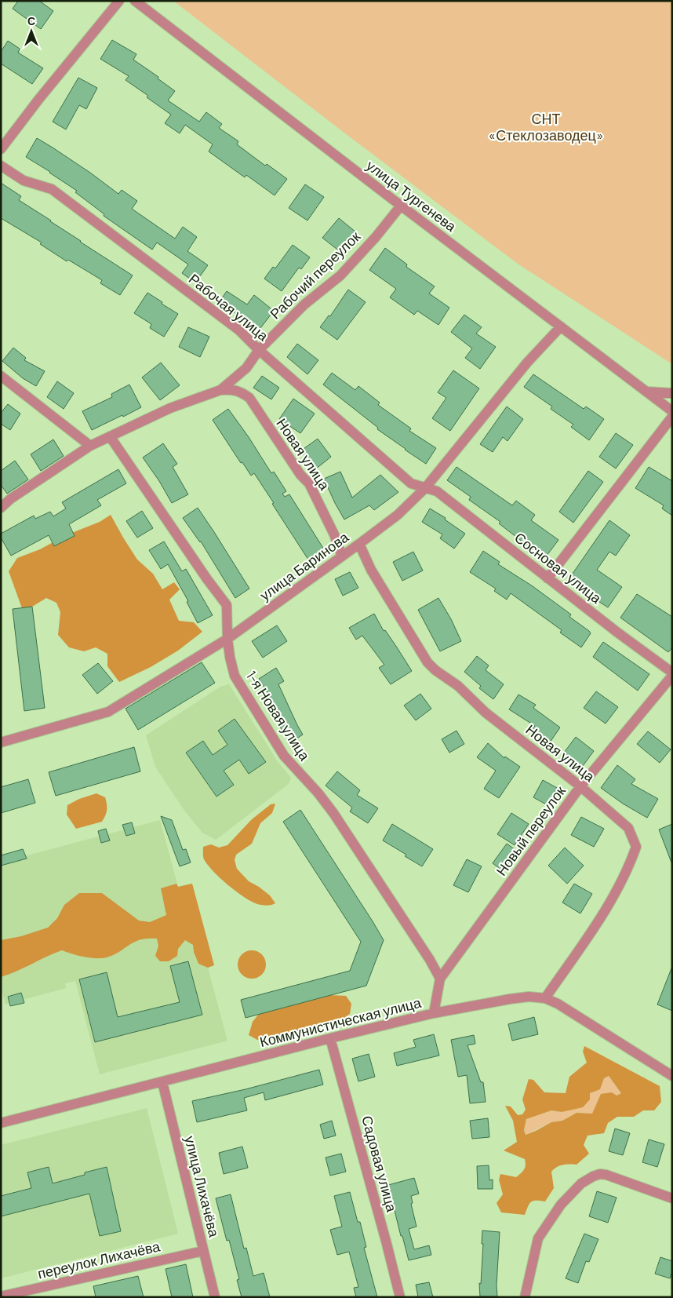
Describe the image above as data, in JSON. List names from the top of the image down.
{
  "streets": {
    "street": [
      "улица Тургенева",
      "Рабочий переулок",
      "Рабочая улица",
      "Новая улица",
      "улица Баринова",
      "Сосновая улица",
      "1-я Новая улица",
      "Новый переулок",
      "Коммунистическая улица",
      "Садовая улица",
      "улица Лихачёва",
      "переулок Лихачёва"
    ]
  },
  "crossings": [
    ["улица Тургенева", "Рабочий переулок"],
    ["улица Тургенева", "улица Баринова"],
    ["Рабочий переулок", "Рабочая улица"],
    ["Рабочий переулок", "Новая улица"],
    ["Рабочая улица", "улица Баринова"],
    ["Рабочая улица", "Сосновая улица"],
    ["Новая улица", "улица Баринова"],
    ["Новая улица", "Новый переулок"],
    ["Новая улица", "Коммунистическая улица"],
    ["улица Баринова", "Сосновая улица"],
    ["улица Баринова", "1-я Новая улица"],
    ["1-я Новая улица", "Новый переулок"],
    ["Новый переулок", "Коммунистическая улица"],
    ["Коммунистическая улица", "Садовая улица"],
    ["Коммунистическая улица", "улица Лихачёва"],
    ["улица Лихачёва", "переулок Лихачёва"]
  ],
  "parks": ["СНТ «Стеклозаводец»"],
  "north": "top"
}
